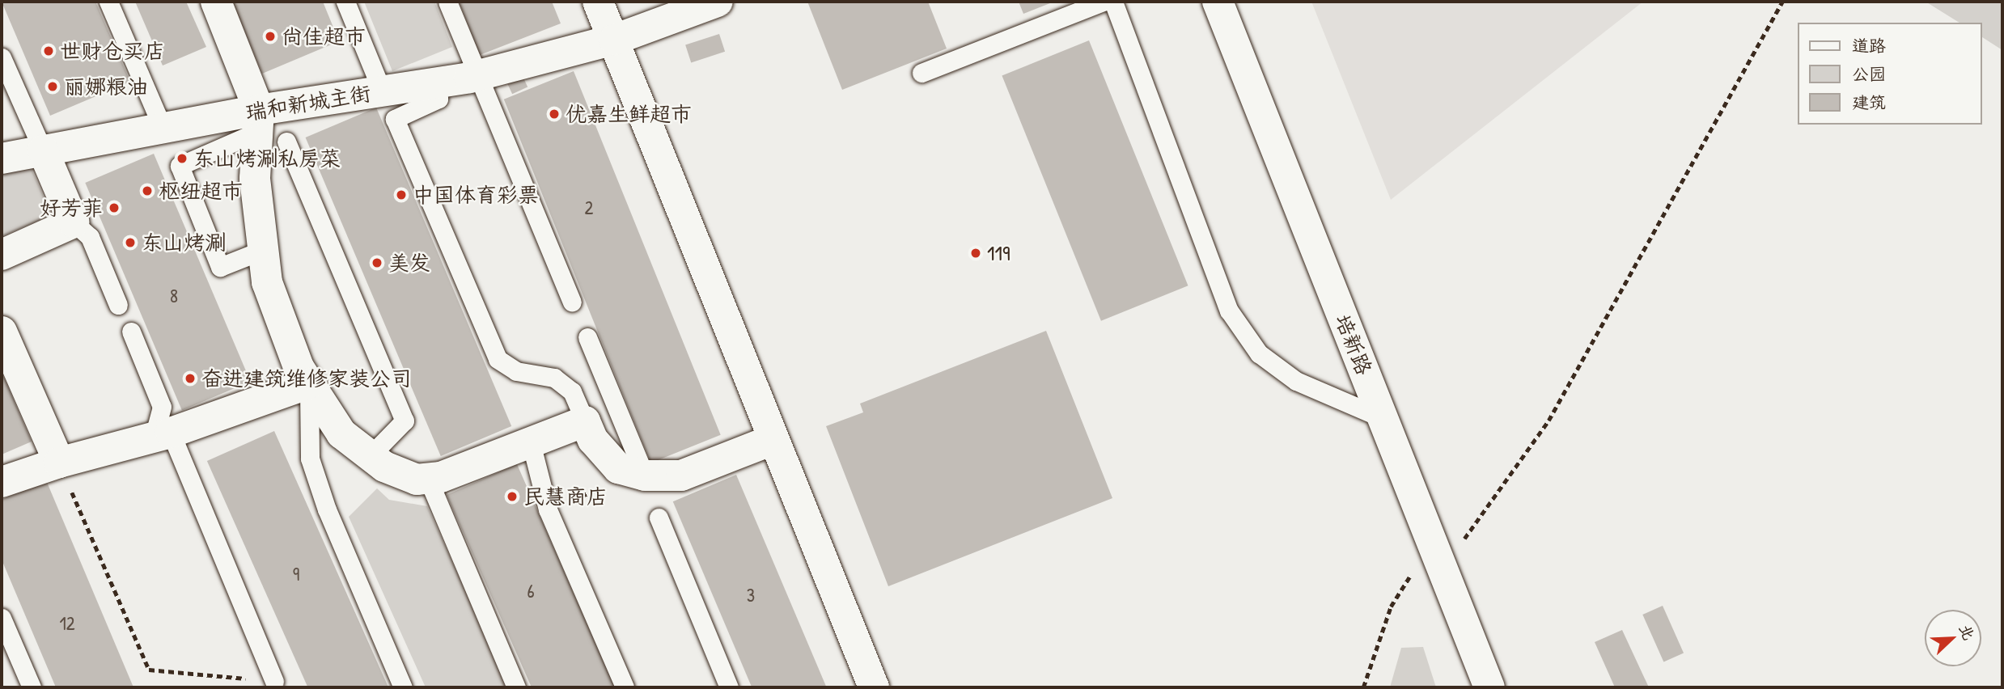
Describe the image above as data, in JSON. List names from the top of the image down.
{
  "streets": {
    "main road": ["瑞和新城主街", "培新路"]
  },
  "places": [
    "尚佳超市",
    "世财仓买店",
    "丽娜粮油",
    "优嘉生鲜超市",
    "东山烤涮私房菜",
    "枢纽超市",
    "中国体育彩票",
    "好芳菲",
    "东山烤涮",
    "119",
    "美发",
    "奋进建筑维修家装公司",
    "民慧商店"
  ],
  "house_numbers": [
    "2",
    "8",
    "9",
    "6",
    "3",
    "12"
  ],
  "legend": ["道路", "公园", "建筑"],
  "north": "top right"
}
